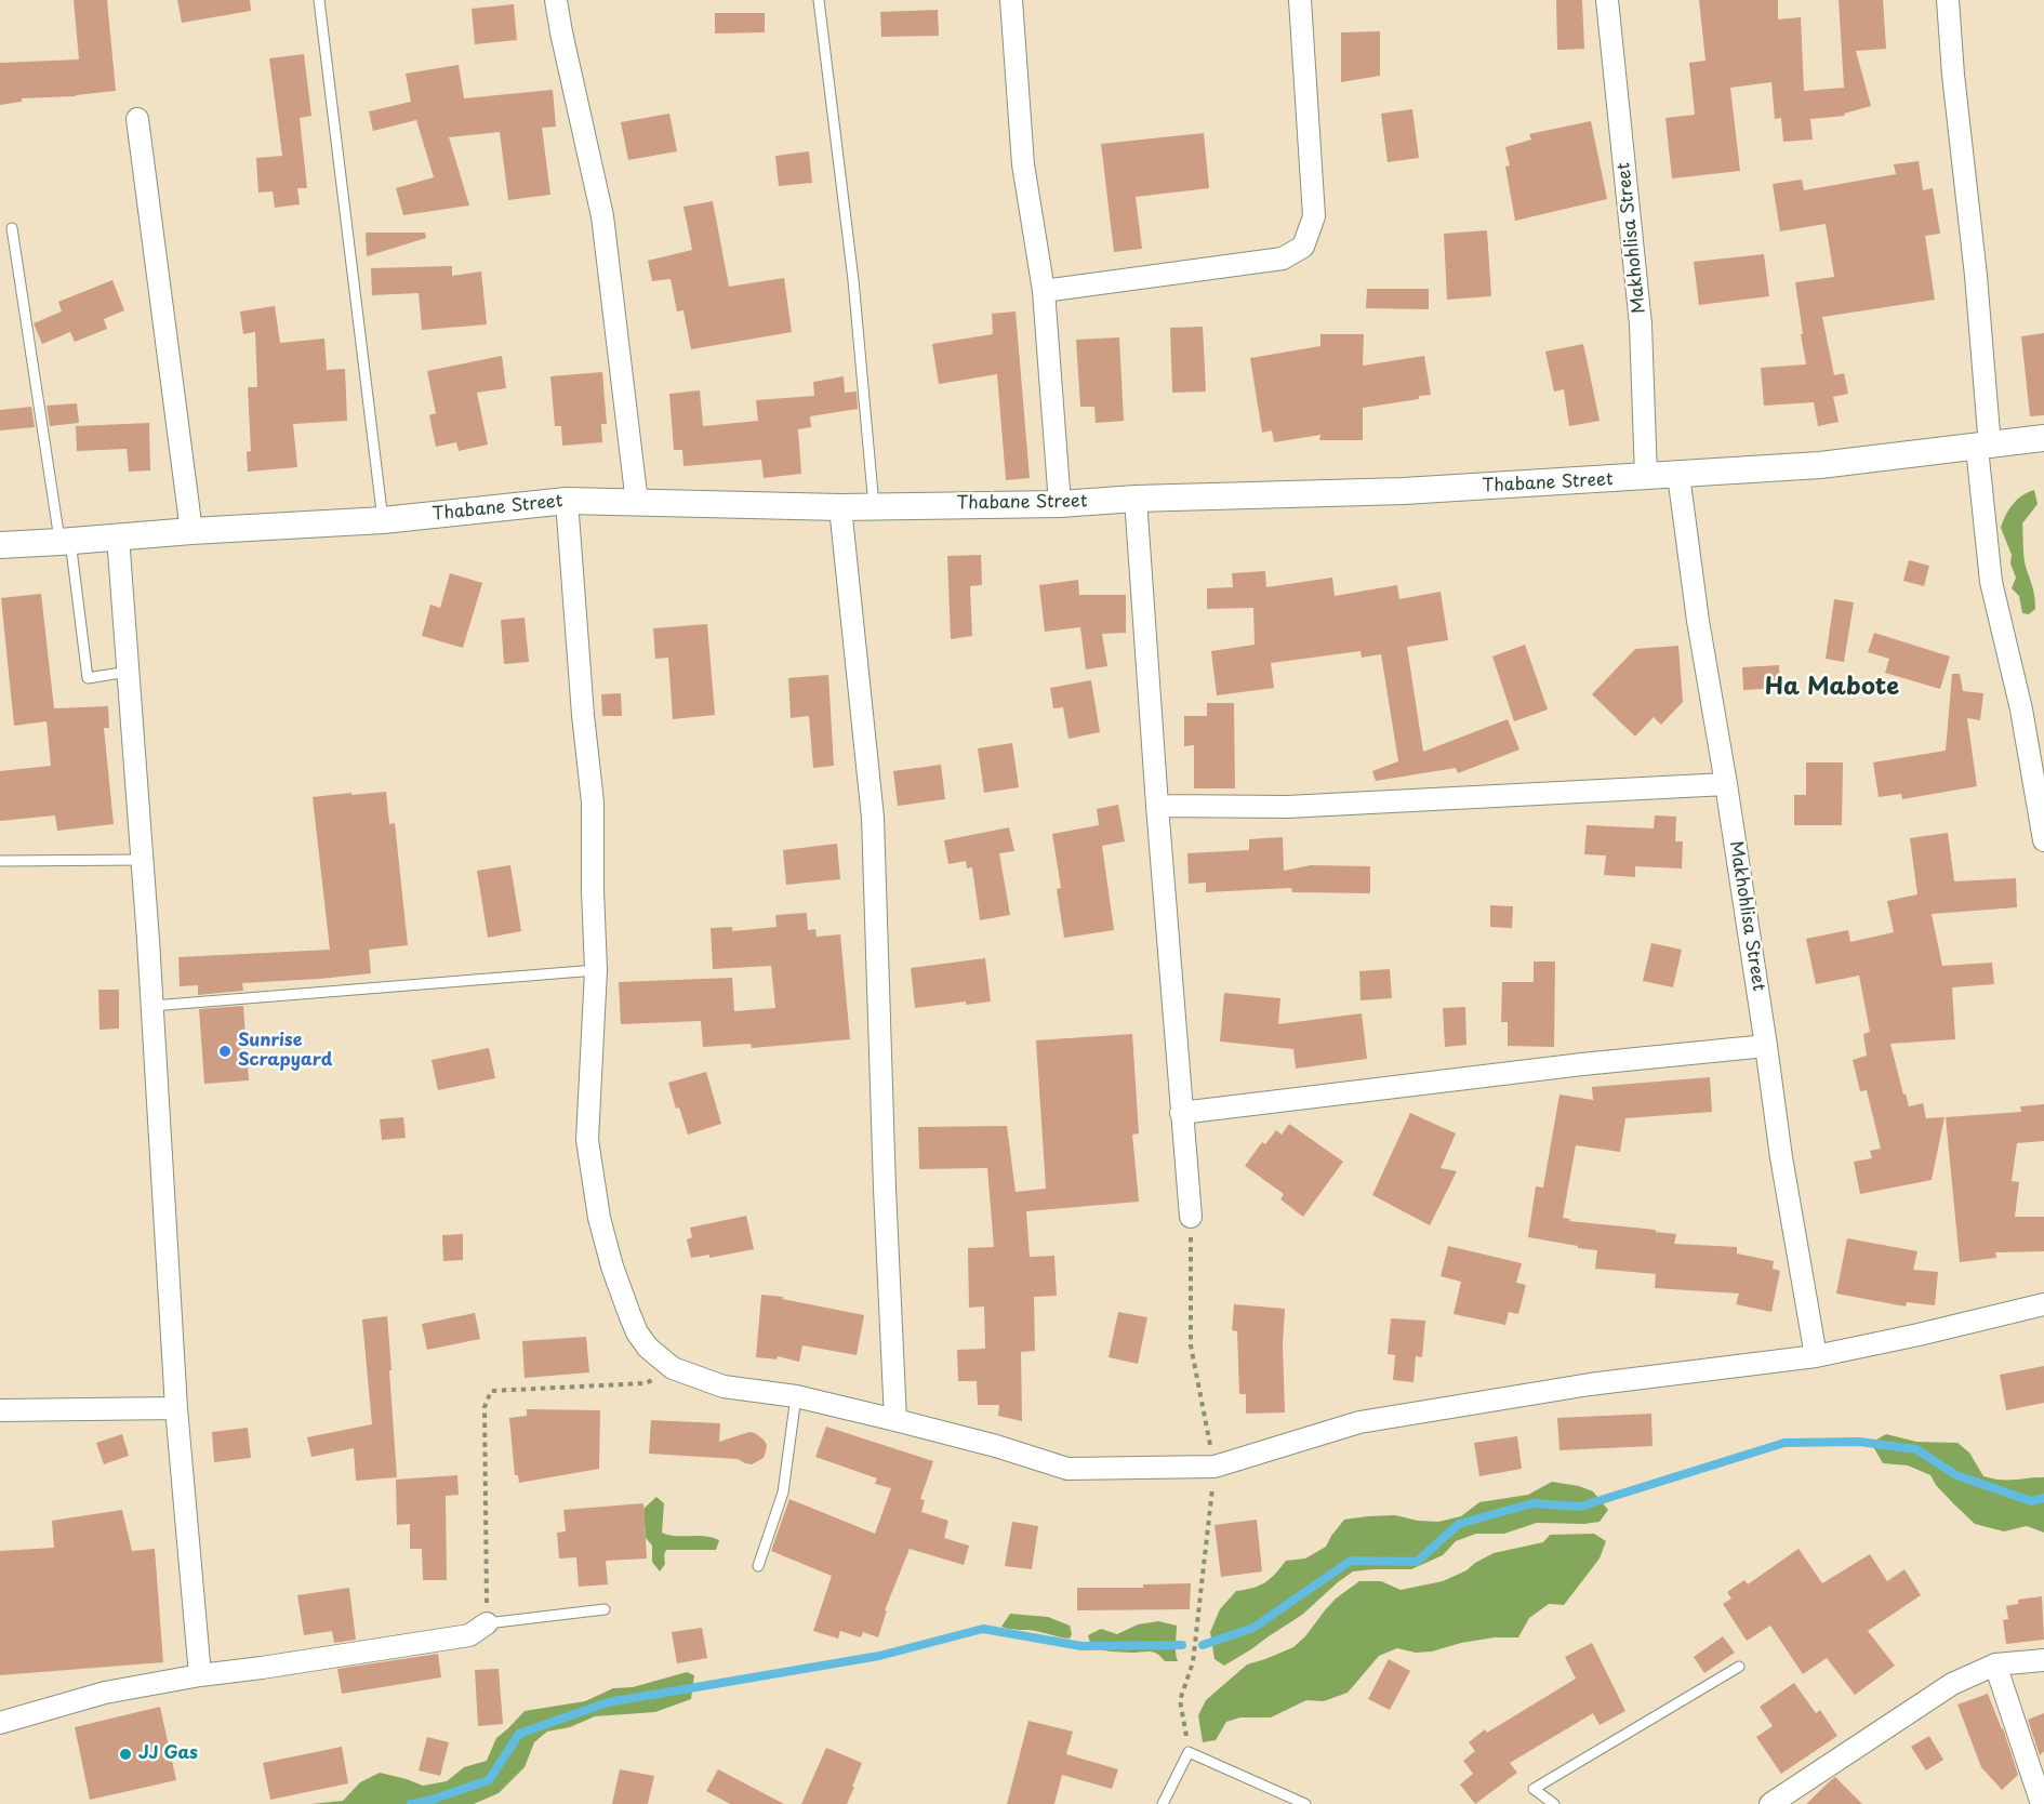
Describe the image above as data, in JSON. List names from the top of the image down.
{
  "streets": {
    "street": ["Makhohlisa Street", "Thabane Street"]
  },
  "crossings": [
    ["Makhohlisa Street", "Thabane Street"]
  ],
  "districts": ["Ha Mabote"],
  "places": ["Sunrise Scrapyard", "JJ Gas"]
}
